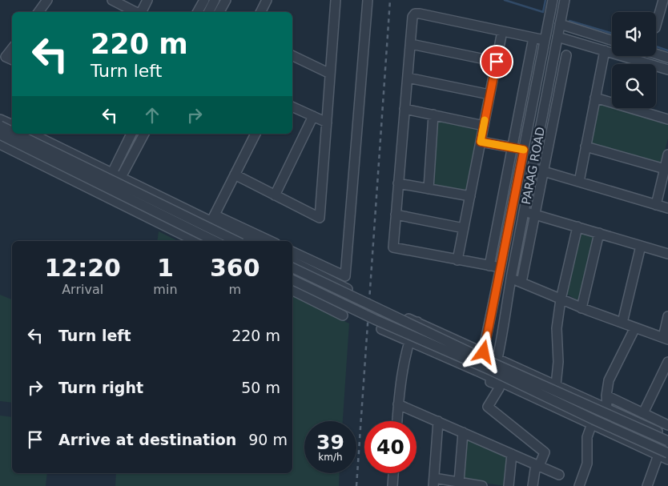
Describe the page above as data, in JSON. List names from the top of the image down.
{
  "streets": {
    "street": ["PARAG ROAD"]
  },
  "page": {
    "turn": ["220 m", "Turn left"],
    "eta": [
      "12:20",
      "Arrival",
      "1",
      "min",
      "360",
      "m"
    ],
    "list": [
      {
        "name": "Turn left",
        "value": "220 m"
      },
      {
        "name": "Turn right",
        "value": "50 m"
      },
      {
        "name": "Arrive at destination",
        "value": "90 m"
      }
    ],
    "speed": "39 km/h",
    "limit": "40"
  }
}
